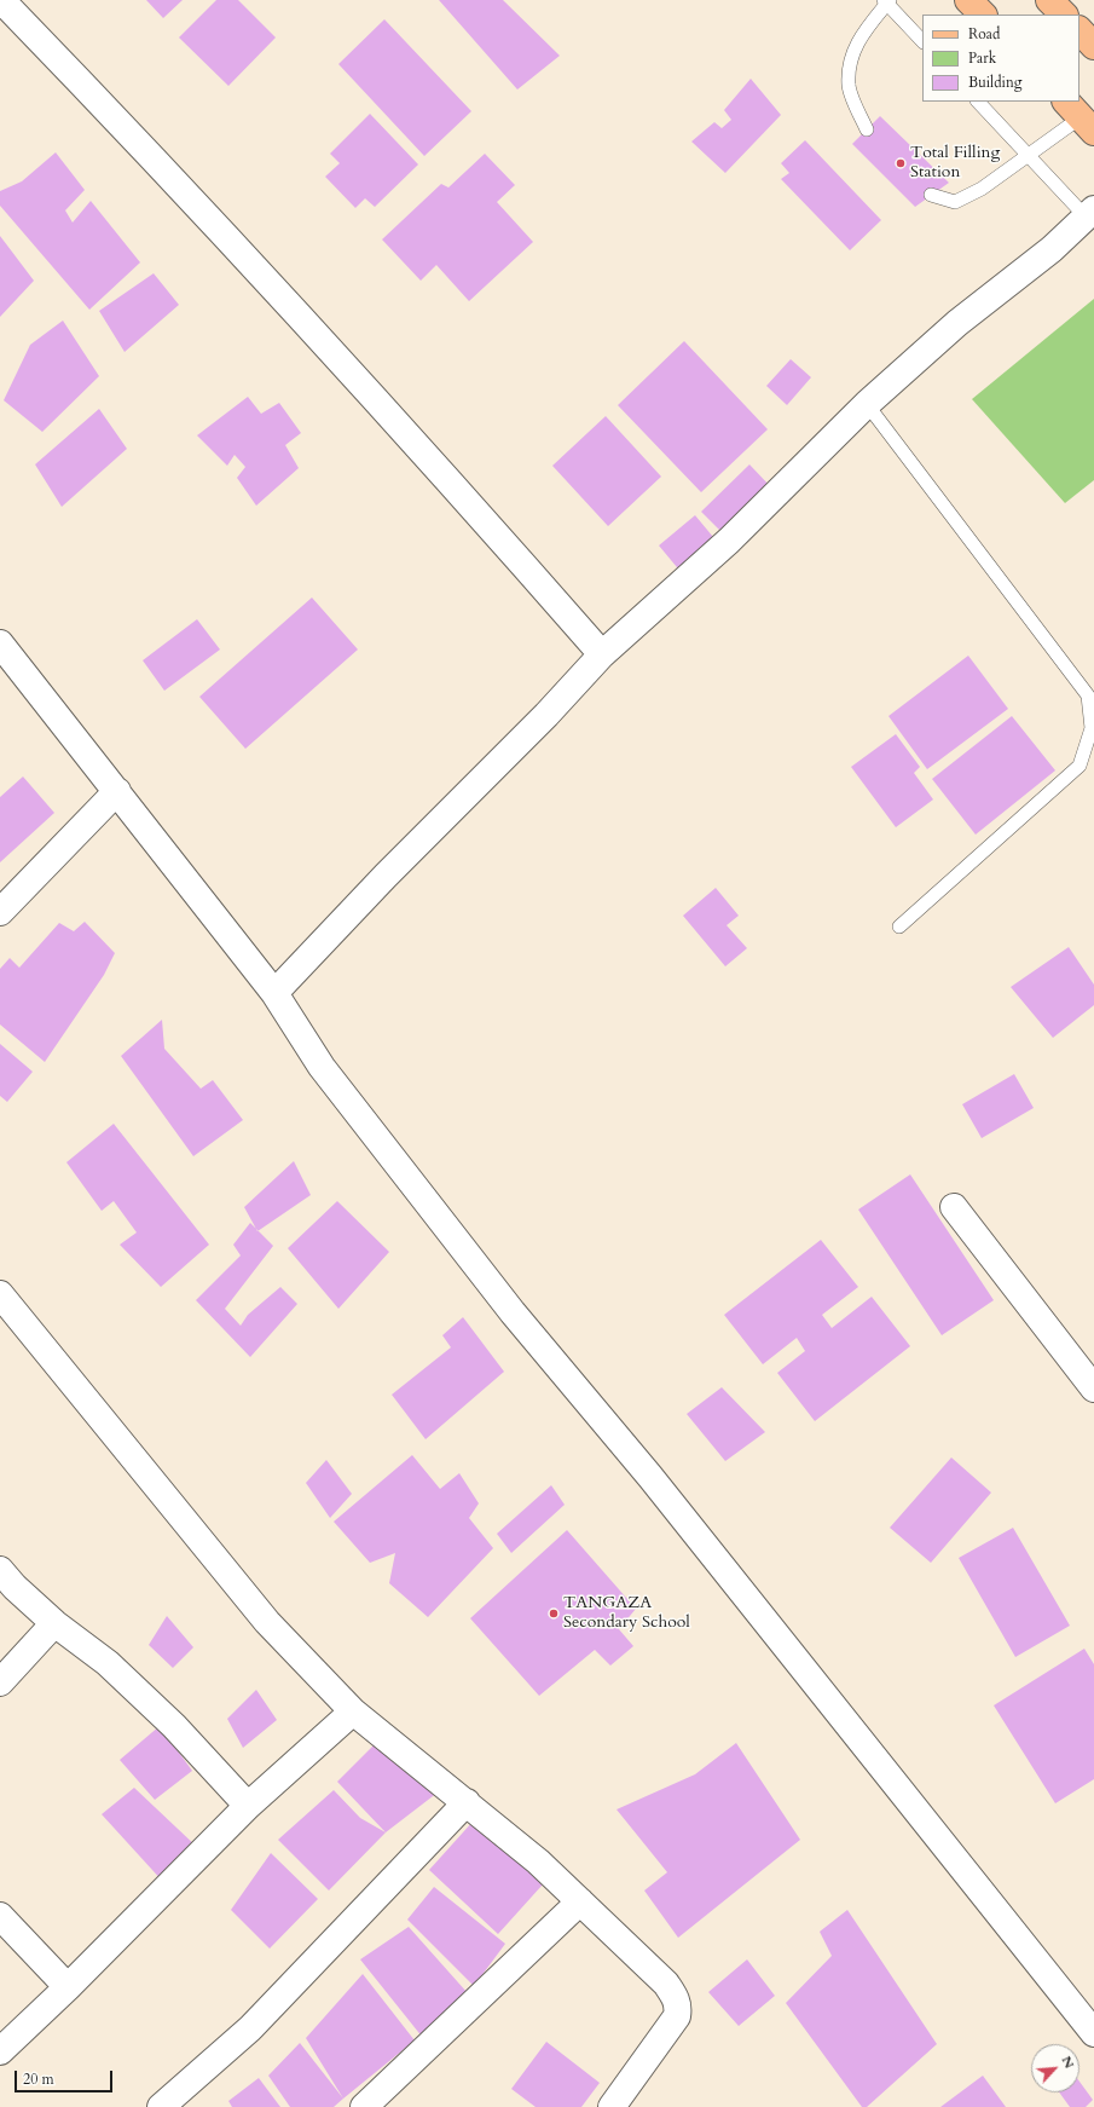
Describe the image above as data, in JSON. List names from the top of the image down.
{
  "places": ["Total Filling Station", "TANGAZA Secondary School"],
  "legend": ["Road", "Park", "Building"],
  "scale_bar": "20 m",
  "north": "top right"
}
